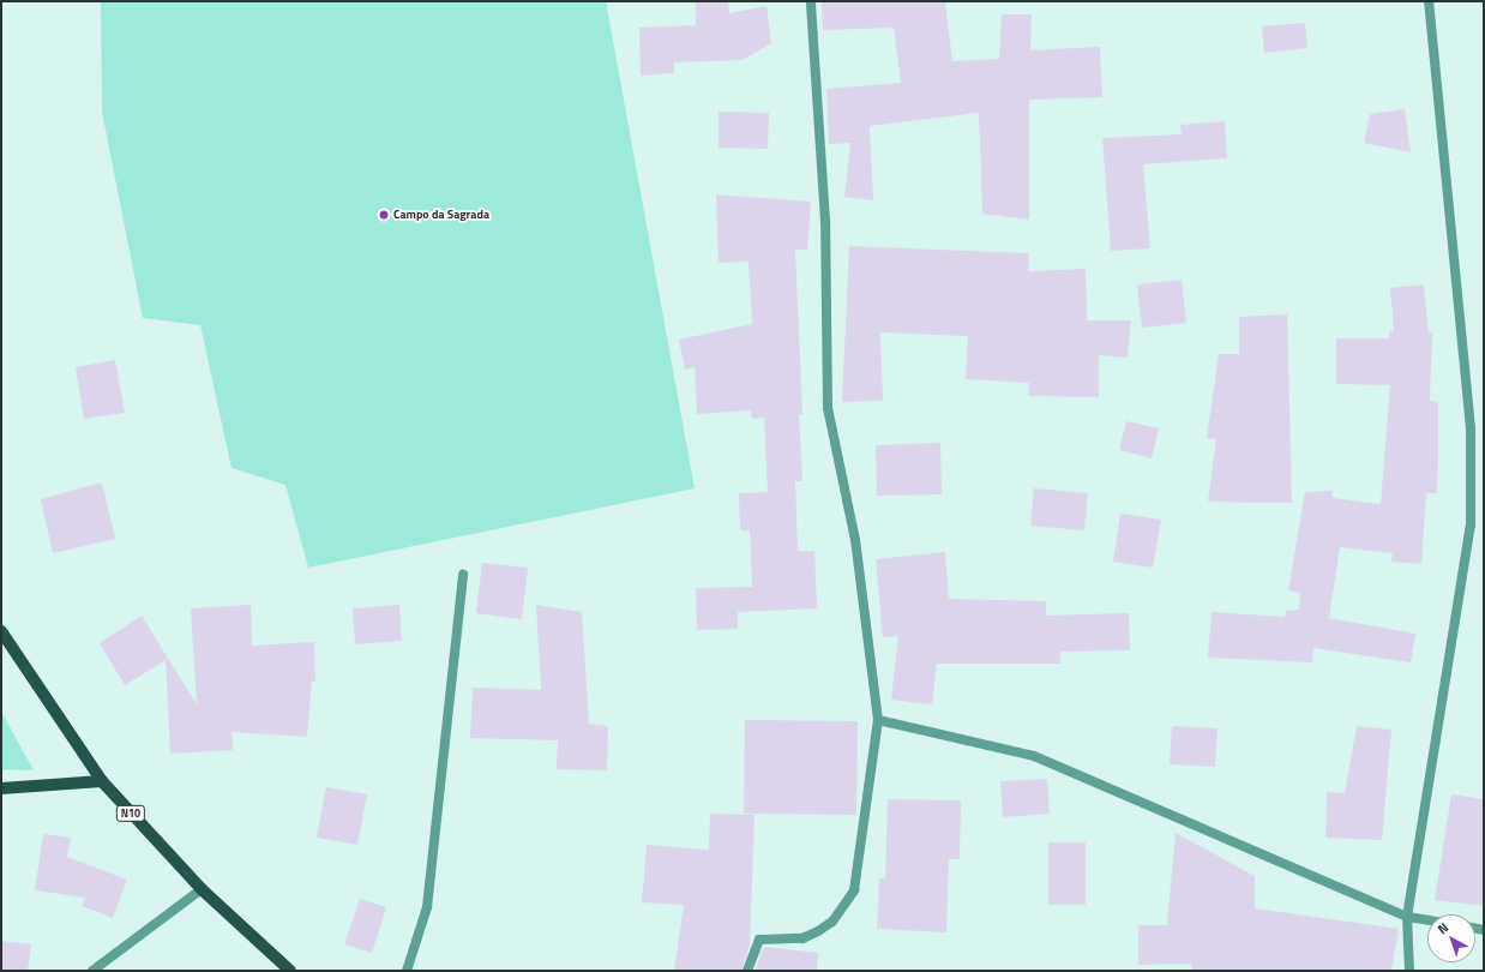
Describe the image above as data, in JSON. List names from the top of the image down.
{
  "streets": {
    "main road": ["N10"]
  },
  "places": ["Campo da Sagrada"],
  "north": "top left"
}
